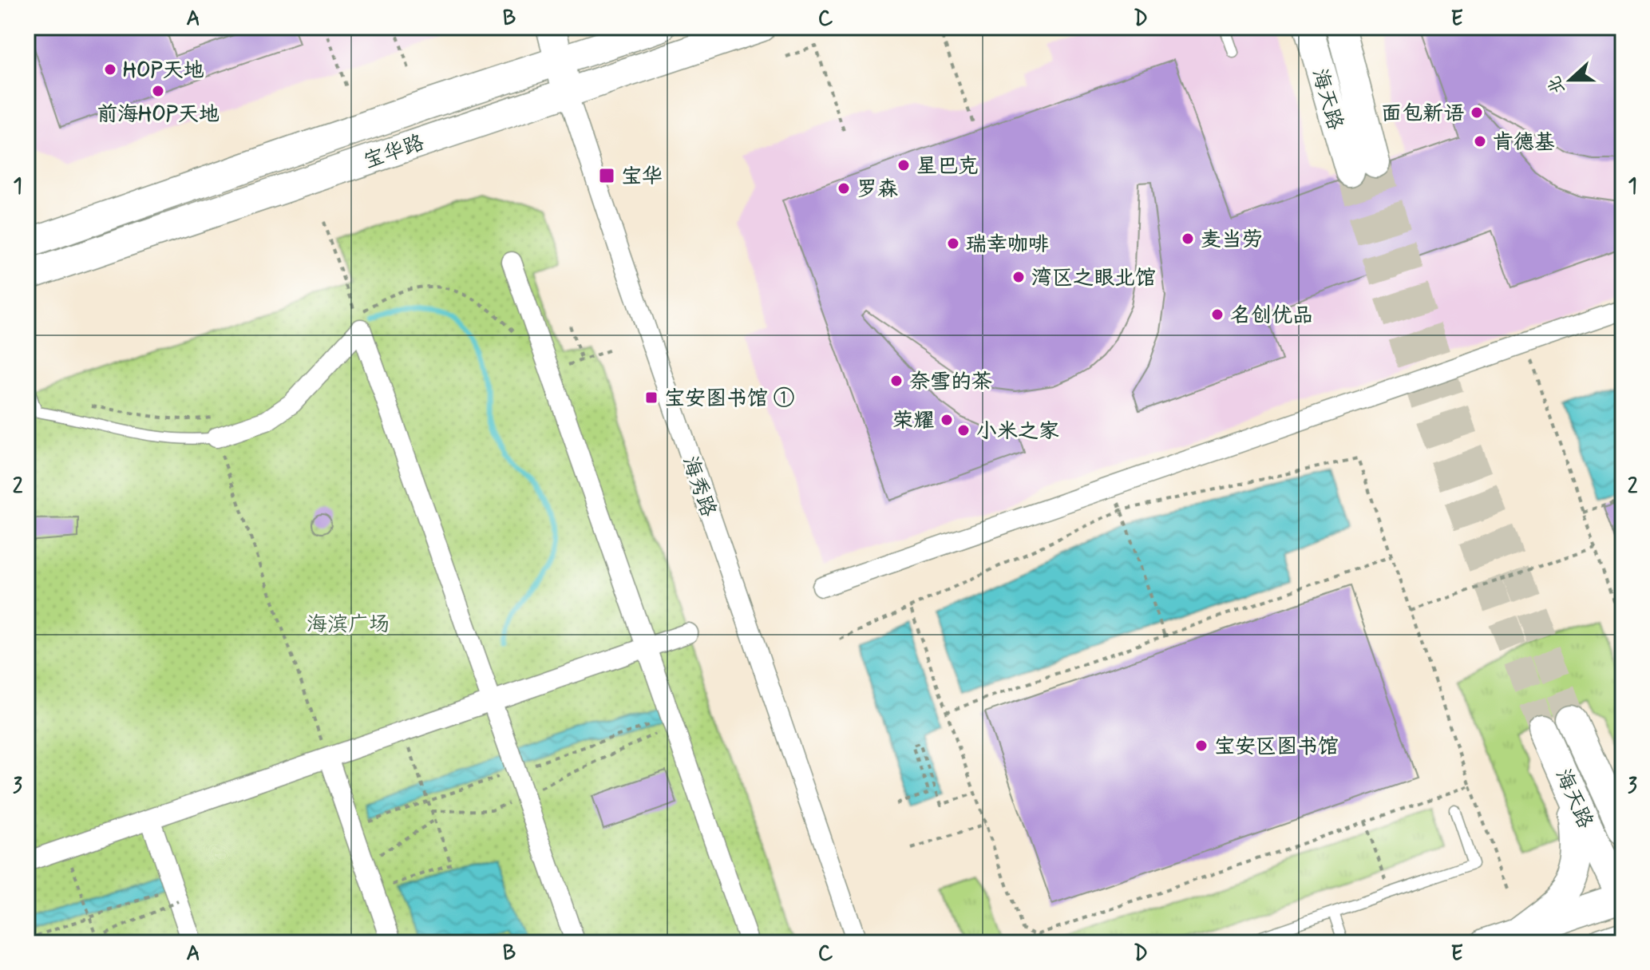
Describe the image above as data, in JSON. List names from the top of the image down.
{
  "streets": {
    "main road": ["海天路", "宝华路", "海秀路"]
  },
  "crossings": [
    ["宝华路", "海秀路"]
  ],
  "parks": ["海滨广场"],
  "places": {
    "other": [
      "HOP天地",
      "前海HOP天地",
      "面包新语",
      "肯德基",
      "星巴克",
      "罗森",
      "麦当劳",
      "瑞幸咖啡",
      "湾区之眼北馆",
      "名创优品",
      "奈雪的茶",
      "荣耀",
      "小米之家",
      "宝安区图书馆"
    ],
    "transit": ["宝华", "宝安图书馆 ①"]
  },
  "north": "left",
  "grid": {
    "columns": [
      "A",
      "B",
      "C",
      "D",
      "E"
    ],
    "rows": ["1", "2", "3"]
  }
}
